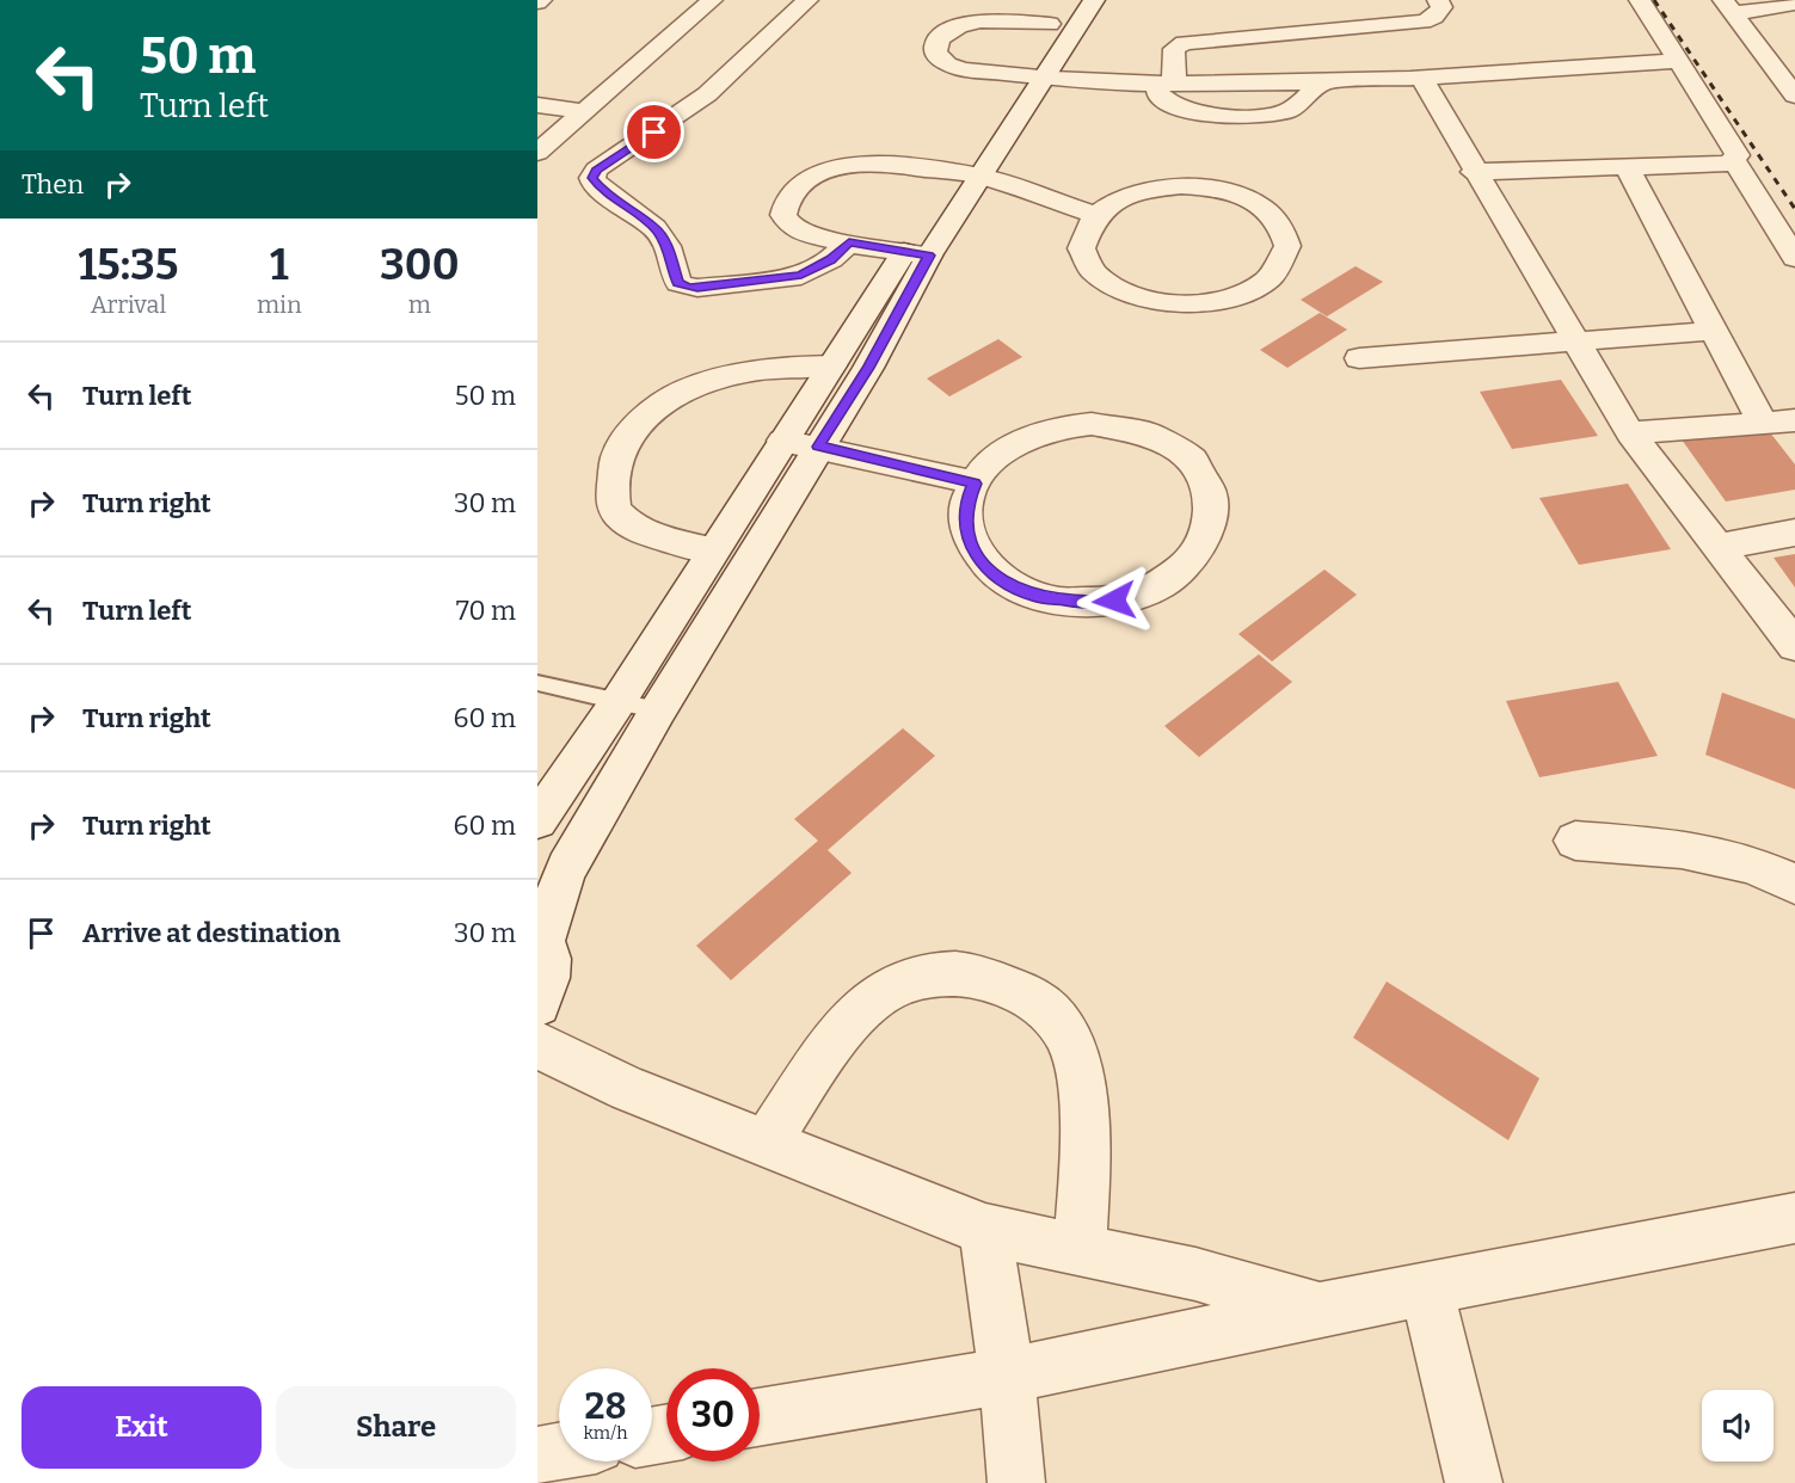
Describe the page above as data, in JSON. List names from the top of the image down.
{
  "page": {
    "turn": ["50 m", "Turn left"],
    "then": "Then",
    "eta": [
      "15:35",
      "Arrival",
      "1",
      "min",
      "300",
      "m"
    ],
    "list": [
      {
        "name": "Turn left",
        "value": "50 m"
      },
      {
        "name": "Turn right",
        "value": "30 m"
      },
      {
        "name": "Turn left",
        "value": "70 m"
      },
      {
        "name": "Turn right",
        "value": "60 m"
      },
      {
        "name": "Turn right",
        "value": "60 m"
      },
      {
        "name": "Arrive at destination",
        "value": "30 m"
      }
    ],
    "speed": "28 km/h",
    "limit": "30",
    "buttons": ["Exit", "Share"]
  }
}
